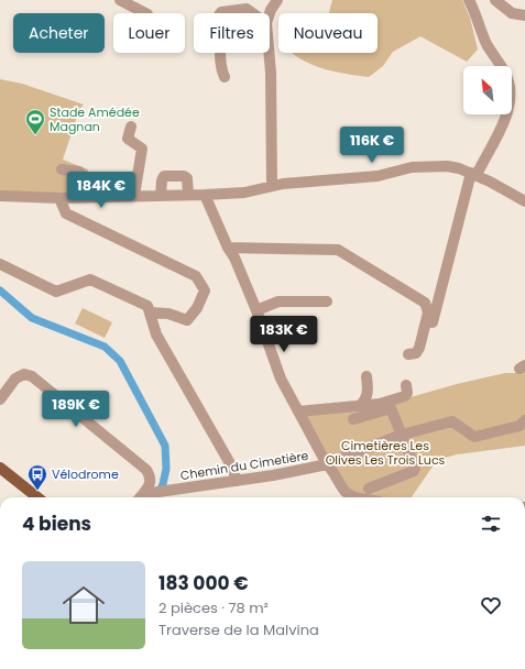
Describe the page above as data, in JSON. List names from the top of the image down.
{
  "streets": {
    "street": ["Chemin du Cimetière"]
  },
  "parks": ["Cimetières Les Olives Les Trois Lucs"],
  "places": {
    "sports": ["Stade Amédée Magnan"],
    "bus stop": ["Vélodrome"]
  },
  "north": "top left",
  "page": {
    "chip": [
      "Acheter",
      "Louer",
      "Filtres",
      "Nouveau"
    ],
    "price": [
      "116K €",
      "184K €",
      "183K €",
      "189K €"
    ],
    "heading": "4 biens",
    "list": [
      {
        "name": "183 000 €",
        "note": "2 pièces · 78 m² · Traverse de la Malvina"
      }
    ]
  }
}
